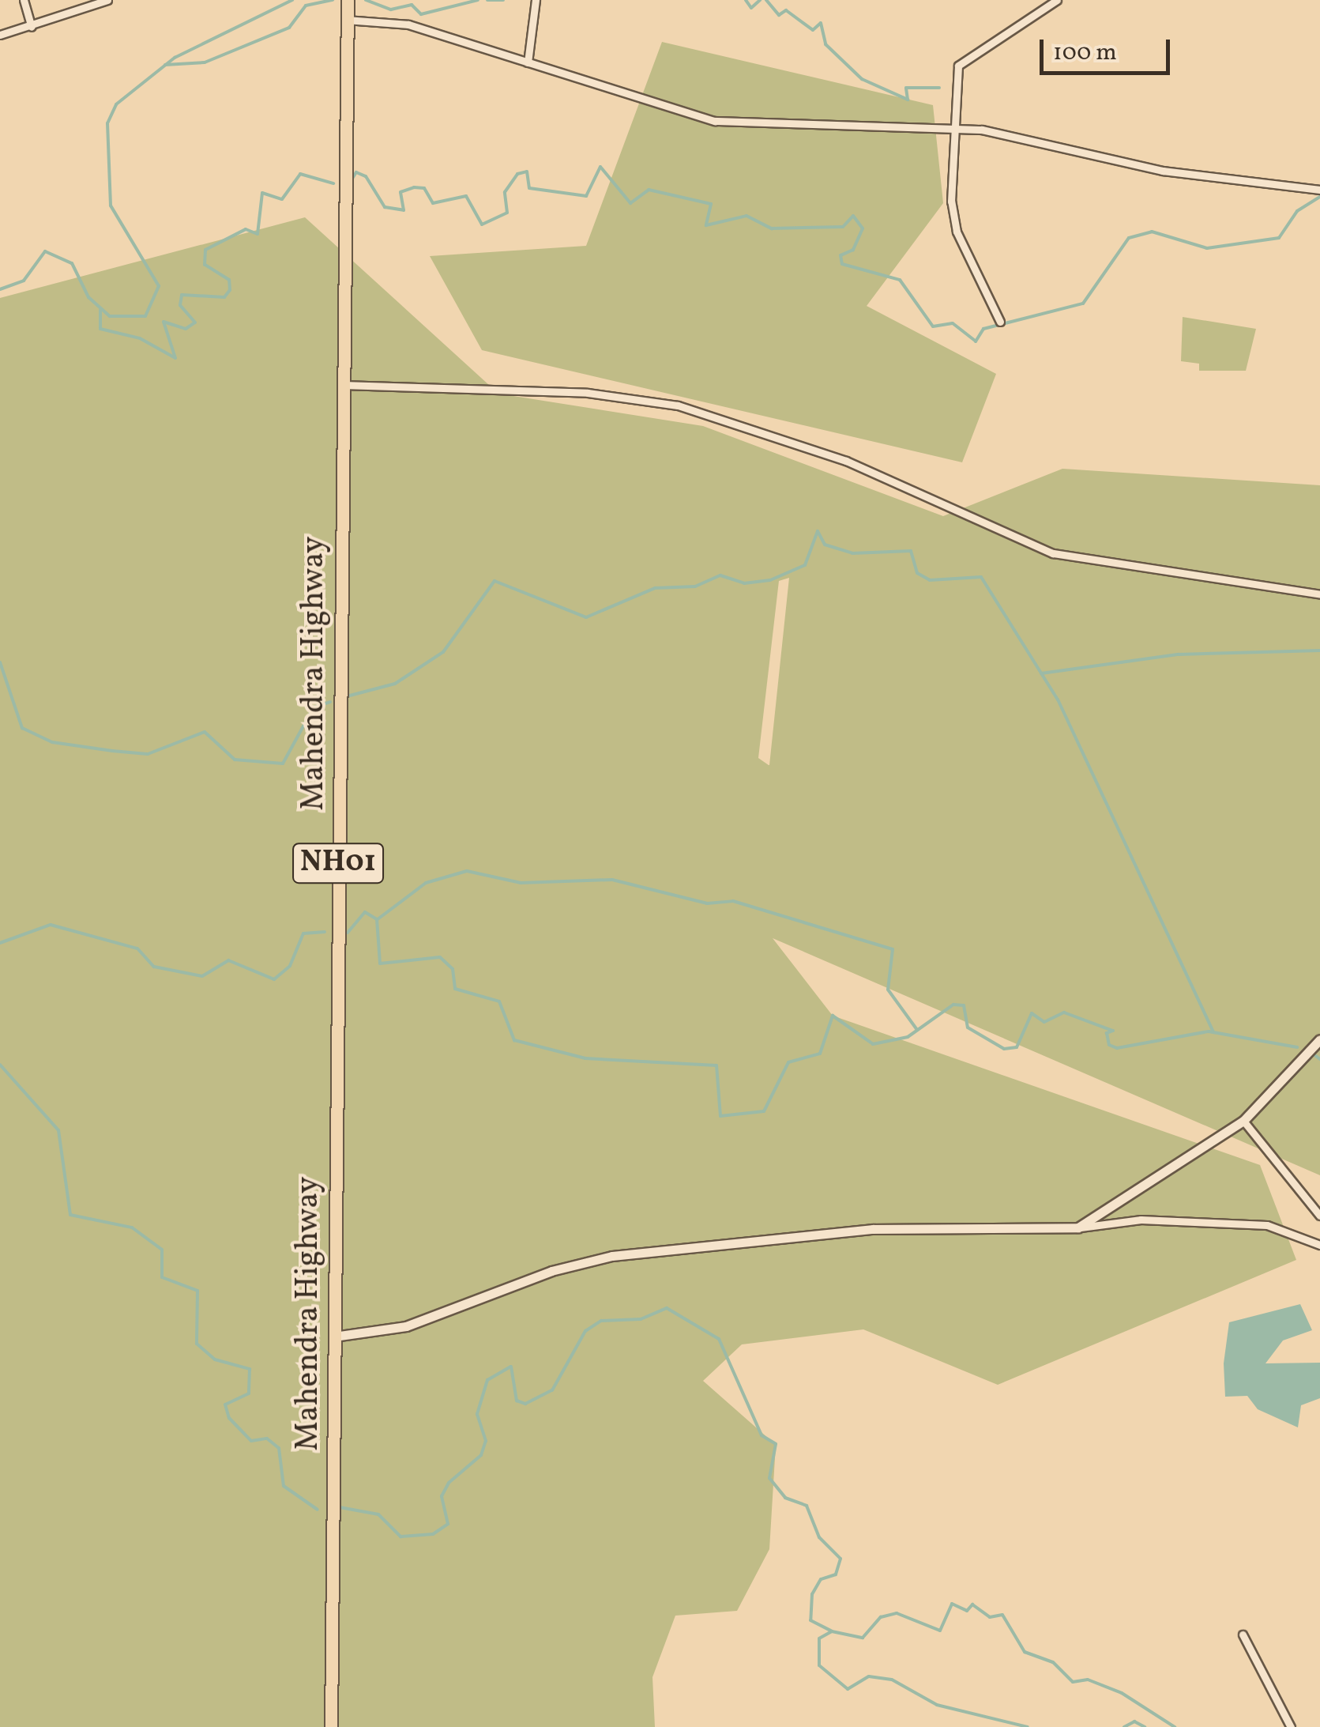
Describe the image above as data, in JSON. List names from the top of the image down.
{
  "streets": {
    "highway": ["Mahendra Highway", "NH01"]
  },
  "scale_bar": "100 m"
}
